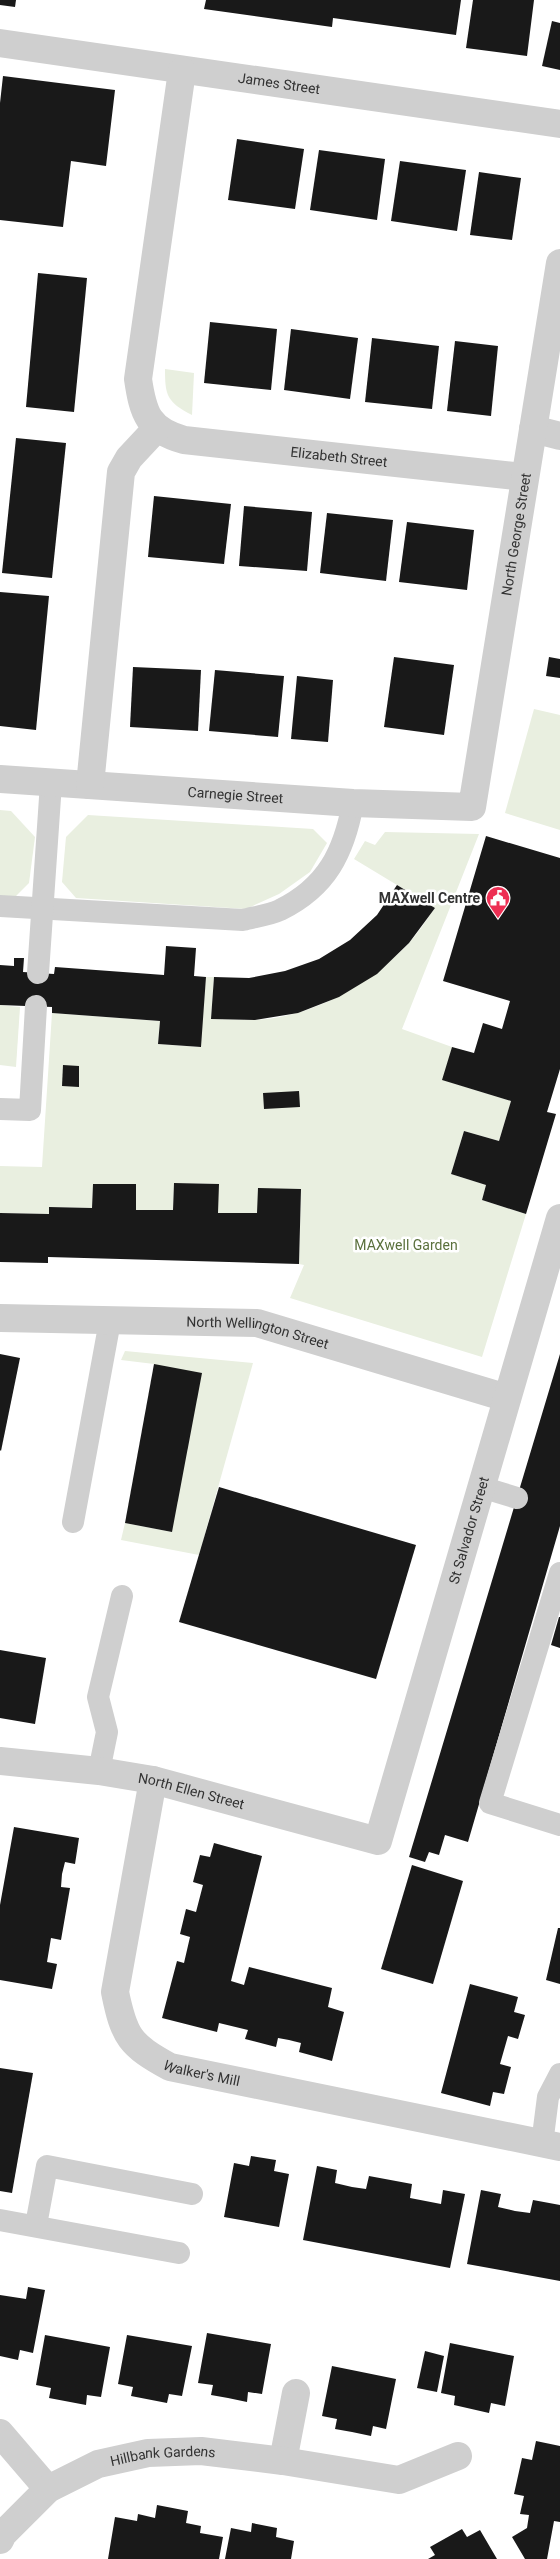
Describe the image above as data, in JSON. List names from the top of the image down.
{
  "streets": {
    "street": [
      "James Street",
      "Elizabeth Street",
      "North George Street",
      "Carnegie Street",
      "North Wellington Street",
      "St Salvador Street",
      "North Ellen Street",
      "Walker's Mill",
      "Hillbank Gardens"
    ]
  },
  "crossings": [
    ["James Street", "Elizabeth Street"],
    ["Elizabeth Street", "North George Street"],
    ["North George Street", "Carnegie Street"],
    ["North Wellington Street", "St Salvador Street"],
    ["St Salvador Street", "North Ellen Street"],
    ["North Ellen Street", "Walker's Mill"]
  ],
  "parks": ["MAXwell Garden"],
  "places": {
    "public building": ["MAXwell Centre"]
  }
}
